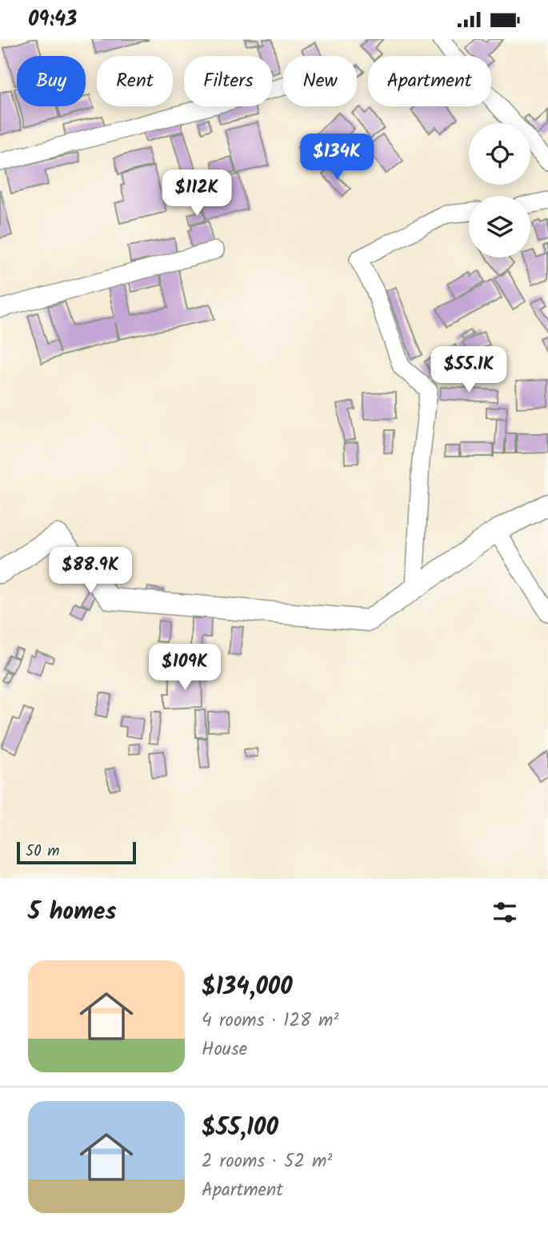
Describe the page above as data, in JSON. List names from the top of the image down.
{
  "scale_bar": "50 m",
  "page": {
    "status": "09:43",
    "chip": [
      "Buy",
      "Rent",
      "Filters",
      "New",
      "Apartment"
    ],
    "price": [
      "$134K",
      "$112K",
      "$55.1K",
      "$88.9K",
      "$109K"
    ],
    "scale": "50 m",
    "heading": "5 homes",
    "list": [
      {
        "name": "$134,000",
        "note": "4 rooms · 128 m² · House"
      },
      {
        "name": "$55,100",
        "note": "2 rooms · 52 m² · Apartment"
      }
    ]
  }
}
